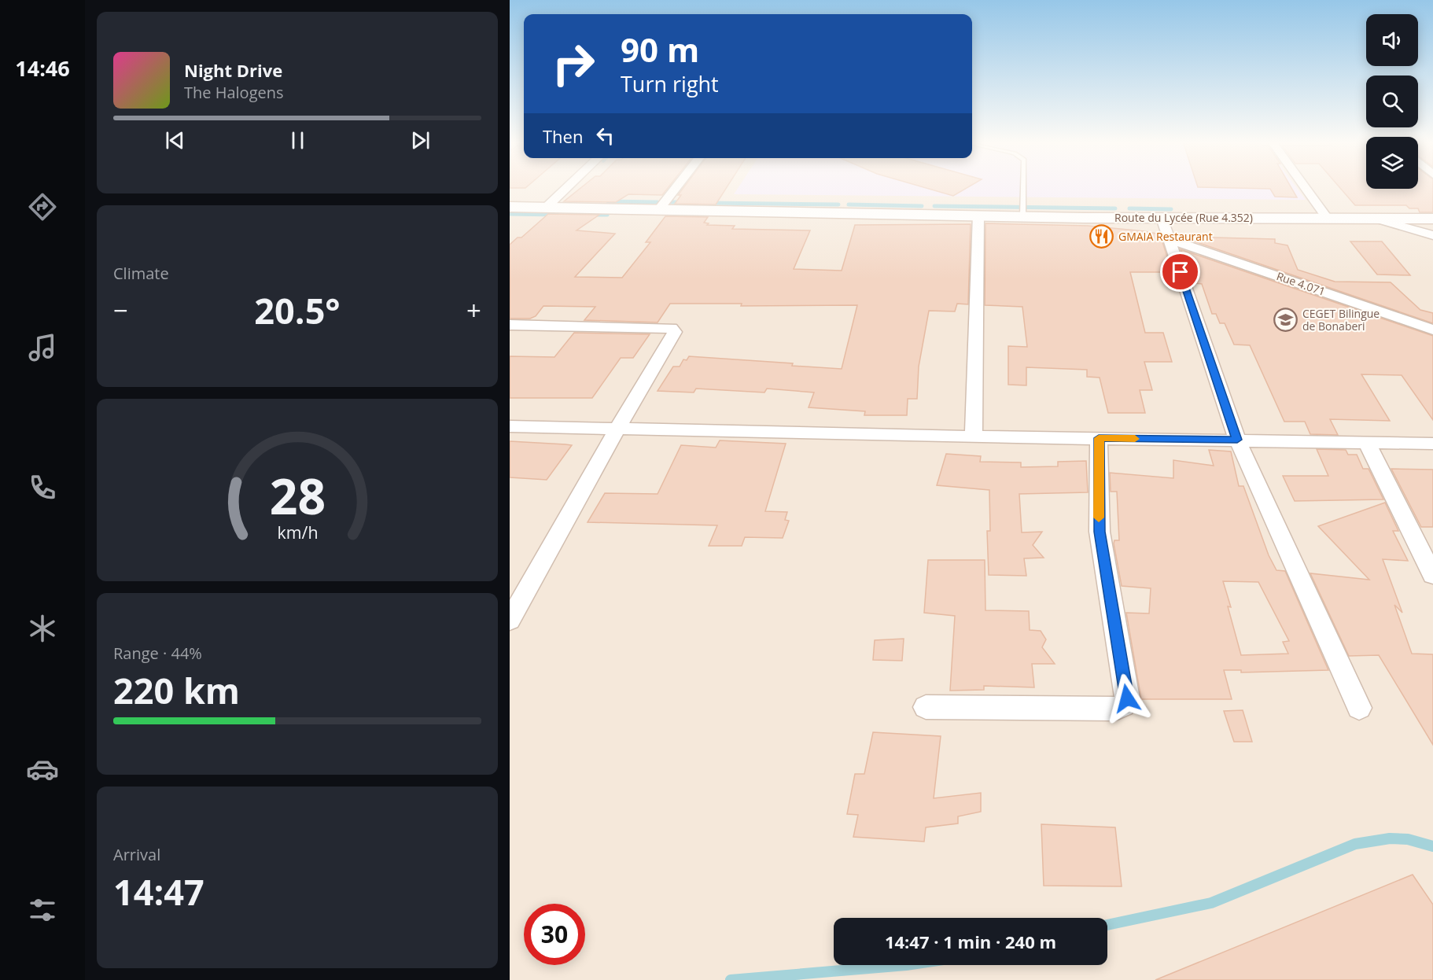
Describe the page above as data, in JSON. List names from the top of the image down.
{
  "streets": {
    "main road": ["Route du Lycée (Rue 4.352)"],
    "street": ["Rue 4.071"]
  },
  "places": {
    "restaurant": ["GMAIA Restaurant"],
    "school or university": ["CEGET Bilingue de Bonaberi"]
  },
  "page": {
    "tabs": "14:46",
    "turn": ["90 m", "Turn right"],
    "song": ["Night Drive", "The Halogens"],
    "then": "Then",
    "tile": [
      "Climate",
      ["Range · 44%", "220 km"],
      ["Arrival", "14:47"]
    ],
    "heat": ["−", "20.5°", "+"],
    "limit": "30",
    "trip": "14:47 · 1 min · 240 m",
    "gauge": ["28", "km/h"]
  }
}
